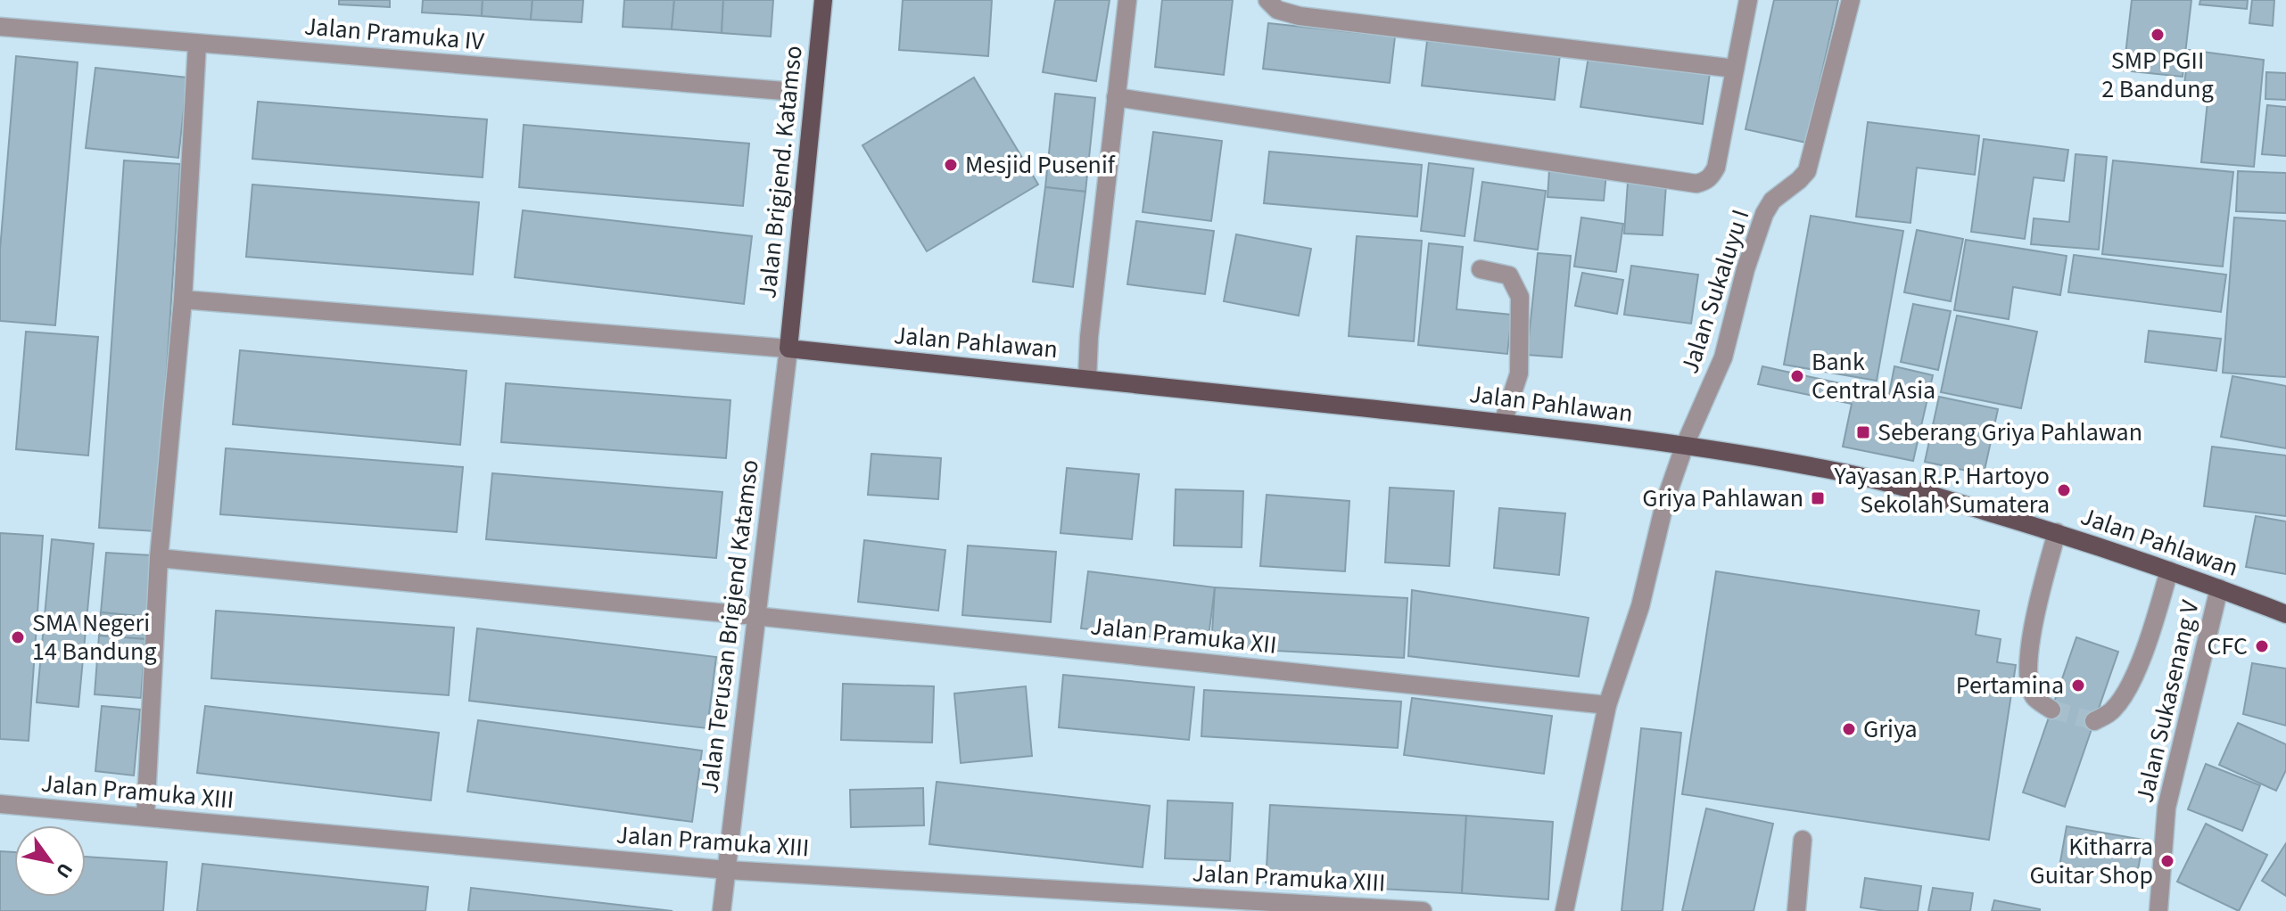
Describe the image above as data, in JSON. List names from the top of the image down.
{
  "streets": {
    "main road": ["Jalan Brigjend. Katamso", "Jalan Pahlawan"],
    "street": [
      "Jalan Pramuka IV",
      "Jalan Sukaluyu I",
      "Jalan Terusan Brigjend Katamso",
      "Jalan Pramuka XII",
      "Jalan Sukasenang V",
      "Jalan Pramuka XIII"
    ]
  },
  "crossings": [
    ["Jalan Brigjend. Katamso", "Jalan Pahlawan"],
    ["Jalan Brigjend. Katamso", "Jalan Terusan Brigjend Katamso"],
    ["Jalan Sukaluyu I", "Jalan Pahlawan"],
    ["Jalan Sukaluyu I", "Jalan Pramuka XII"],
    ["Jalan Pahlawan", "Jalan Terusan Brigjend Katamso"],
    ["Jalan Pahlawan", "Jalan Sukasenang V"],
    ["Jalan Terusan Brigjend Katamso", "Jalan Pramuka XII"],
    ["Jalan Terusan Brigjend Katamso", "Jalan Pramuka XIII"]
  ],
  "places": {
    "other": [
      "SMP PGII 2 Bandung",
      "Mesjid Pusenif",
      "Bank Central Asia",
      "Yayasan R.P. Hartoyo Sekolah Sumatera",
      "SMA Negeri 14 Bandung",
      "CFC",
      "Pertamina",
      "Griya",
      "Kitharra Guitar Shop"
    ],
    "transit": ["Seberang Griya Pahlawan", "Griya Pahlawan"]
  },
  "north": "bottom right"
}
